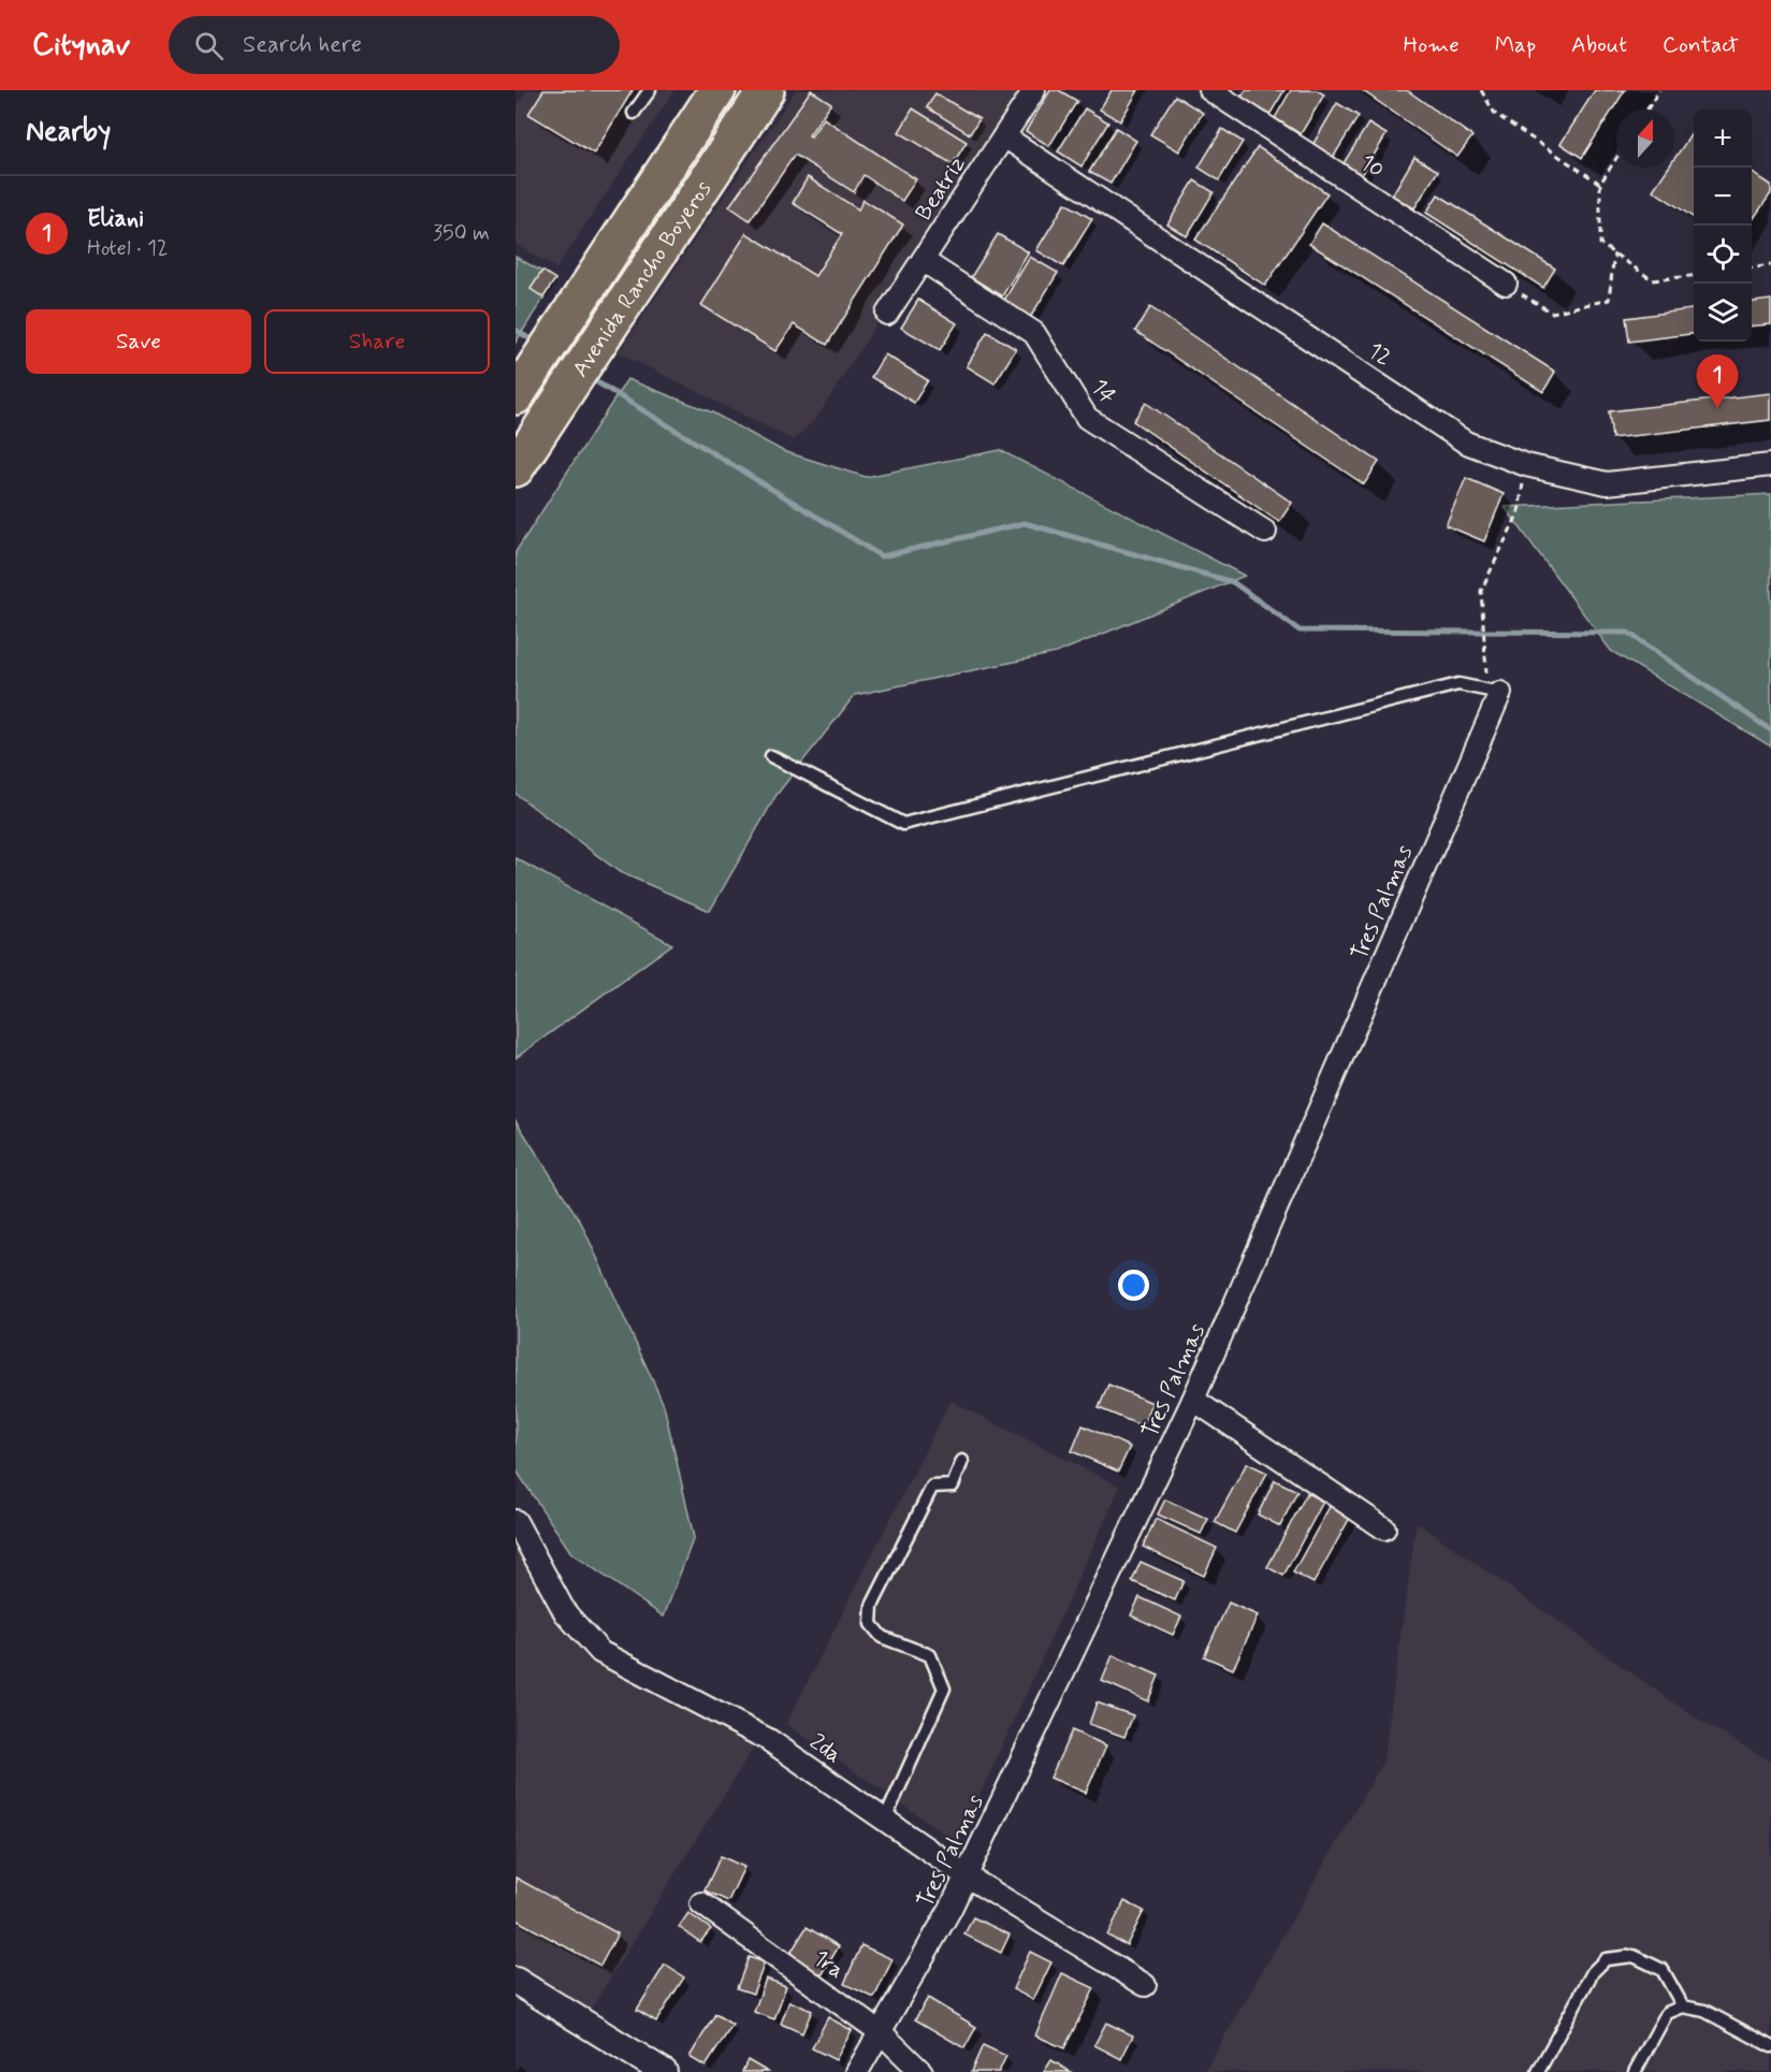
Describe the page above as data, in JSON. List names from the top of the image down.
{
  "streets": {
    "highway": ["Avenida Rancho Boyeros"],
    "street": [
      "10",
      "Beatriz",
      "12",
      "14",
      "Tres Palmas",
      "2da",
      "1ra"
    ]
  },
  "crossings": [
    ["Beatriz", "12"],
    ["Beatriz", "14"],
    ["Tres Palmas", "2da"],
    ["Tres Palmas", "1ra"]
  ],
  "north": "top",
  "page": {
    "header": "Citynav",
    "search": "Search here",
    "nav": [
      "Home",
      "Map",
      "About",
      "Contact"
    ],
    "heading": "Nearby",
    "map_buttons": ["+", "−"],
    "list": [
      {
        "mark": "1",
        "name": "Eliani",
        "note": "Hotel · 12",
        "value": "350 m"
      }
    ],
    "buttons": ["Save", "Share"],
    "pins": "1"
  }
}
